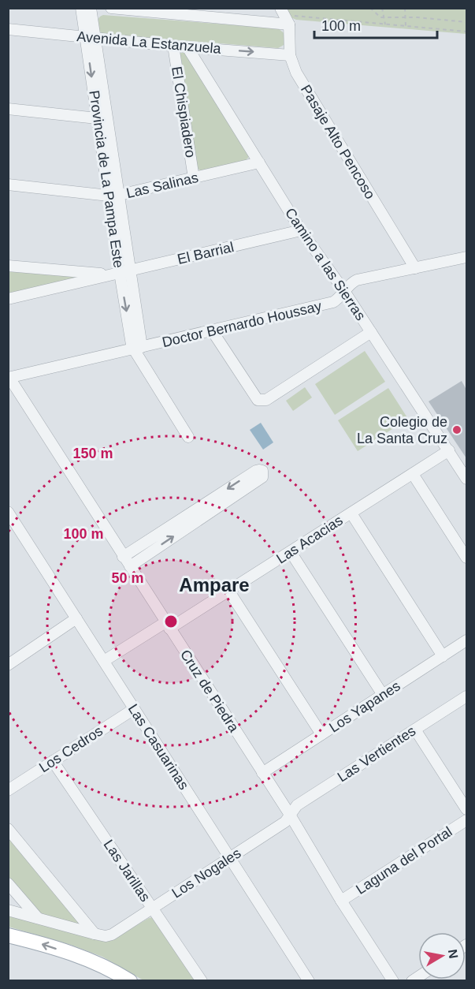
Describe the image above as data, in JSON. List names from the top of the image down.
{
  "streets": {
    "street": [
      "Avenida La Estanzuela",
      "El Chispiadero",
      "Pasaje Alto Pencoso",
      "Provincia de La Pampa Este",
      "Las Salinas",
      "El Barrial",
      "Camino a las Sierras",
      "Doctor Bernardo Houssay",
      "Las Acacias",
      "Cruz de Piedra",
      "Los Yapanes",
      "Las Casuarinas",
      "Los Cedros",
      "Las Vertientes",
      "Laguna del Portal",
      "Las Jarillas",
      "Los Nogales"
    ]
  },
  "crossings": [
    ["Avenida La Estanzuela", "El Chispiadero"],
    ["Avenida La Estanzuela", "Pasaje Alto Pencoso"],
    ["Avenida La Estanzuela", "Provincia de La Pampa Este"],
    ["Avenida La Estanzuela", "Camino a las Sierras"],
    ["El Chispiadero", "Las Salinas"],
    ["Pasaje Alto Pencoso", "Doctor Bernardo Houssay"],
    ["Provincia de La Pampa Este", "Las Salinas"],
    ["Provincia de La Pampa Este", "El Barrial"],
    ["Provincia de La Pampa Este", "Doctor Bernardo Houssay"],
    ["Las Salinas", "Camino a las Sierras"],
    ["El Barrial", "Camino a las Sierras"],
    ["Camino a las Sierras", "Doctor Bernardo Houssay"],
    ["Camino a las Sierras", "Las Acacias"],
    ["Doctor Bernardo Houssay", "Cruz de Piedra"],
    ["Las Acacias", "Cruz de Piedra"],
    ["Las Acacias", "Las Casuarinas"],
    ["Cruz de Piedra", "Los Yapanes"],
    ["Cruz de Piedra", "Las Vertientes"],
    ["Cruz de Piedra", "Laguna del Portal"],
    ["Cruz de Piedra", "Los Nogales"],
    ["Las Casuarinas", "Los Cedros"],
    ["Las Casuarinas", "Los Nogales"],
    ["Los Cedros", "Las Jarillas"],
    ["Las Vertientes", "Los Nogales"],
    ["Las Jarillas", "Los Nogales"]
  ],
  "districts": ["Ampare"],
  "places": ["Colegio de La Santa Cruz"],
  "scale_bar": "100 m",
  "north": "right",
  "rings": ["150 m", "100 m", "50 m"]
}
